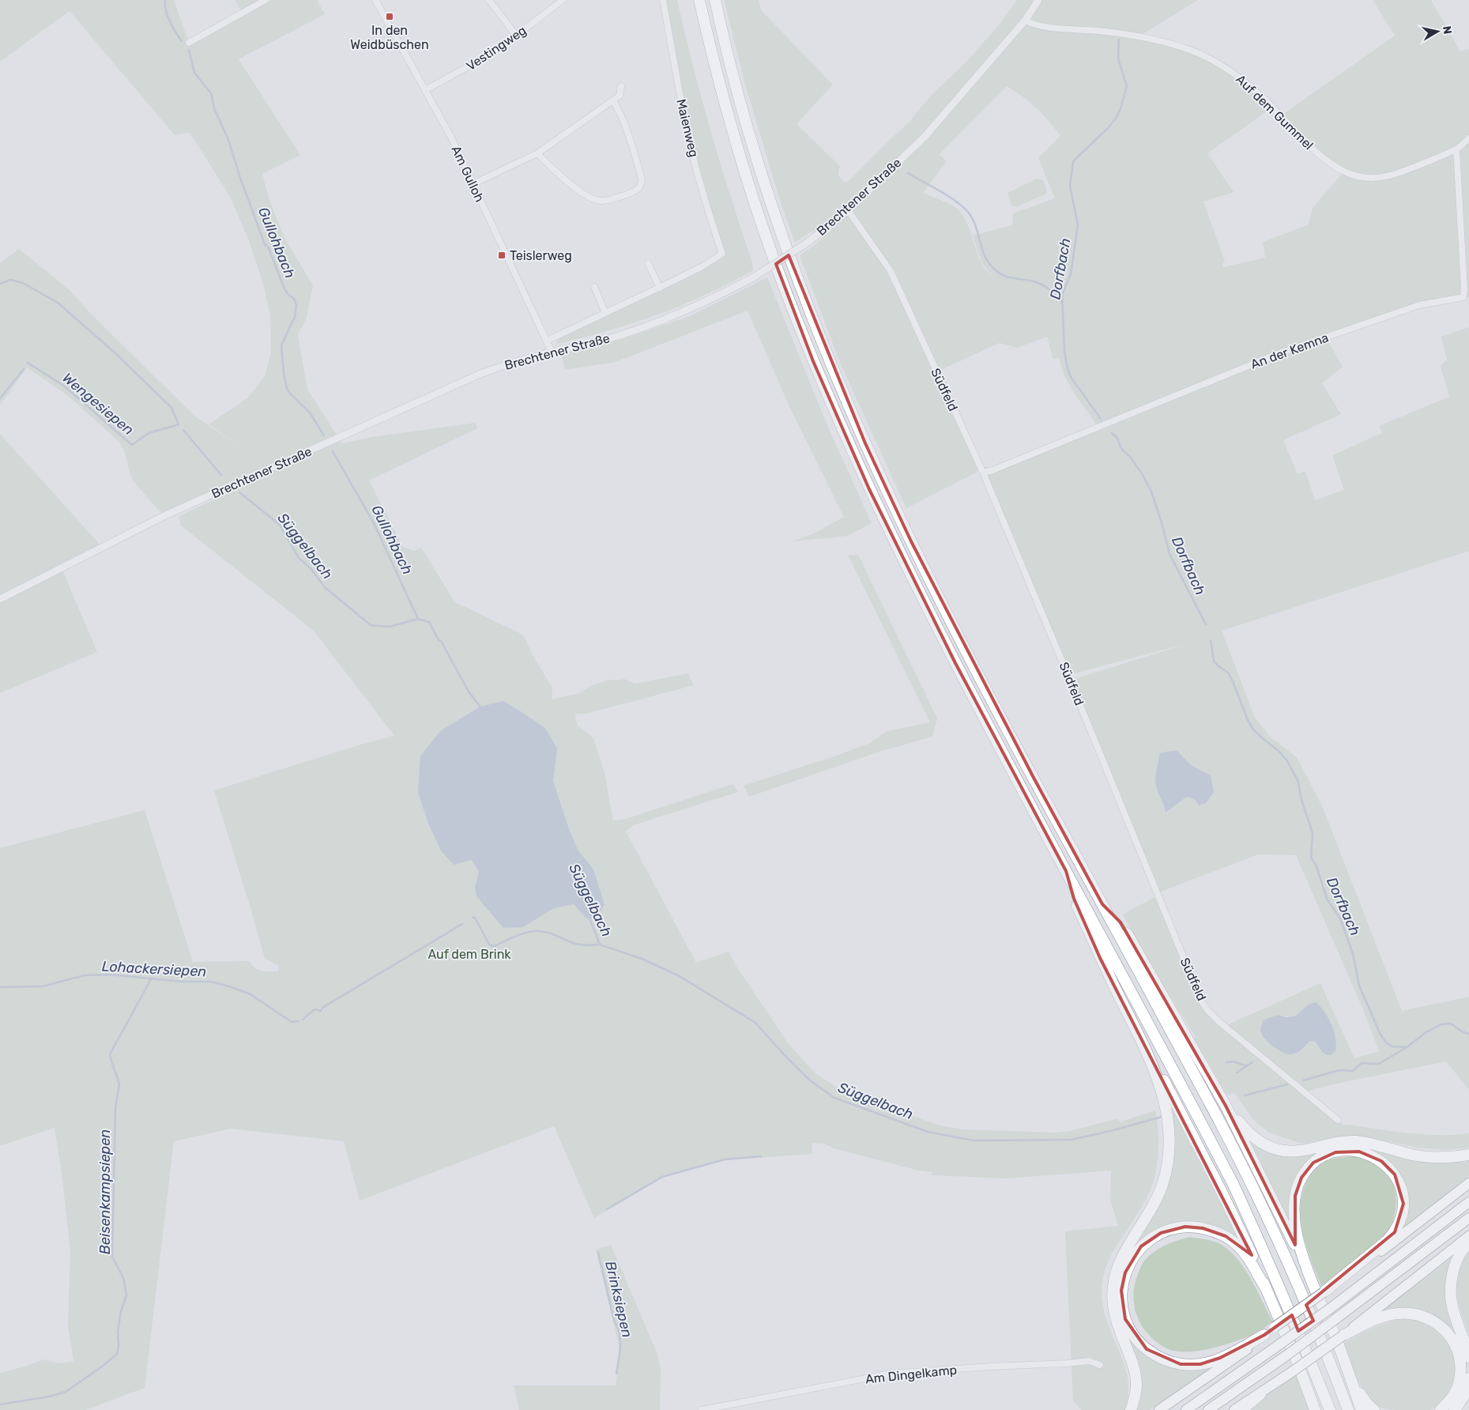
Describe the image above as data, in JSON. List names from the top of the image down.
{
  "streets": {
    "street": [
      "Vestingweg",
      "Auf dem Gummel",
      "Maienweg",
      "Am Gulloh",
      "Brechtener Straße",
      "An der Kemna",
      "Südfeld",
      "Am Dingelkamp"
    ]
  },
  "crossings": [
    ["Vestingweg", "Am Gulloh"],
    ["Auf dem Gummel", "Brechtener Straße"],
    ["Auf dem Gummel", "An der Kemna"],
    ["Maienweg", "Brechtener Straße"],
    ["Am Gulloh", "Brechtener Straße"],
    ["Brechtener Straße", "Südfeld"],
    ["An der Kemna", "Südfeld"]
  ],
  "water": [
    "Gullohbach",
    "Dorfbach",
    "Wengesiepen",
    "Süggelbach",
    "Lohackersiepen",
    "Beisenkampsiepen",
    "Brinksiepen"
  ],
  "parks": ["Auf dem Brink"],
  "places": {
    "transit": ["In den Weidbüschen", "Teislerweg"]
  },
  "north": "right"
}
